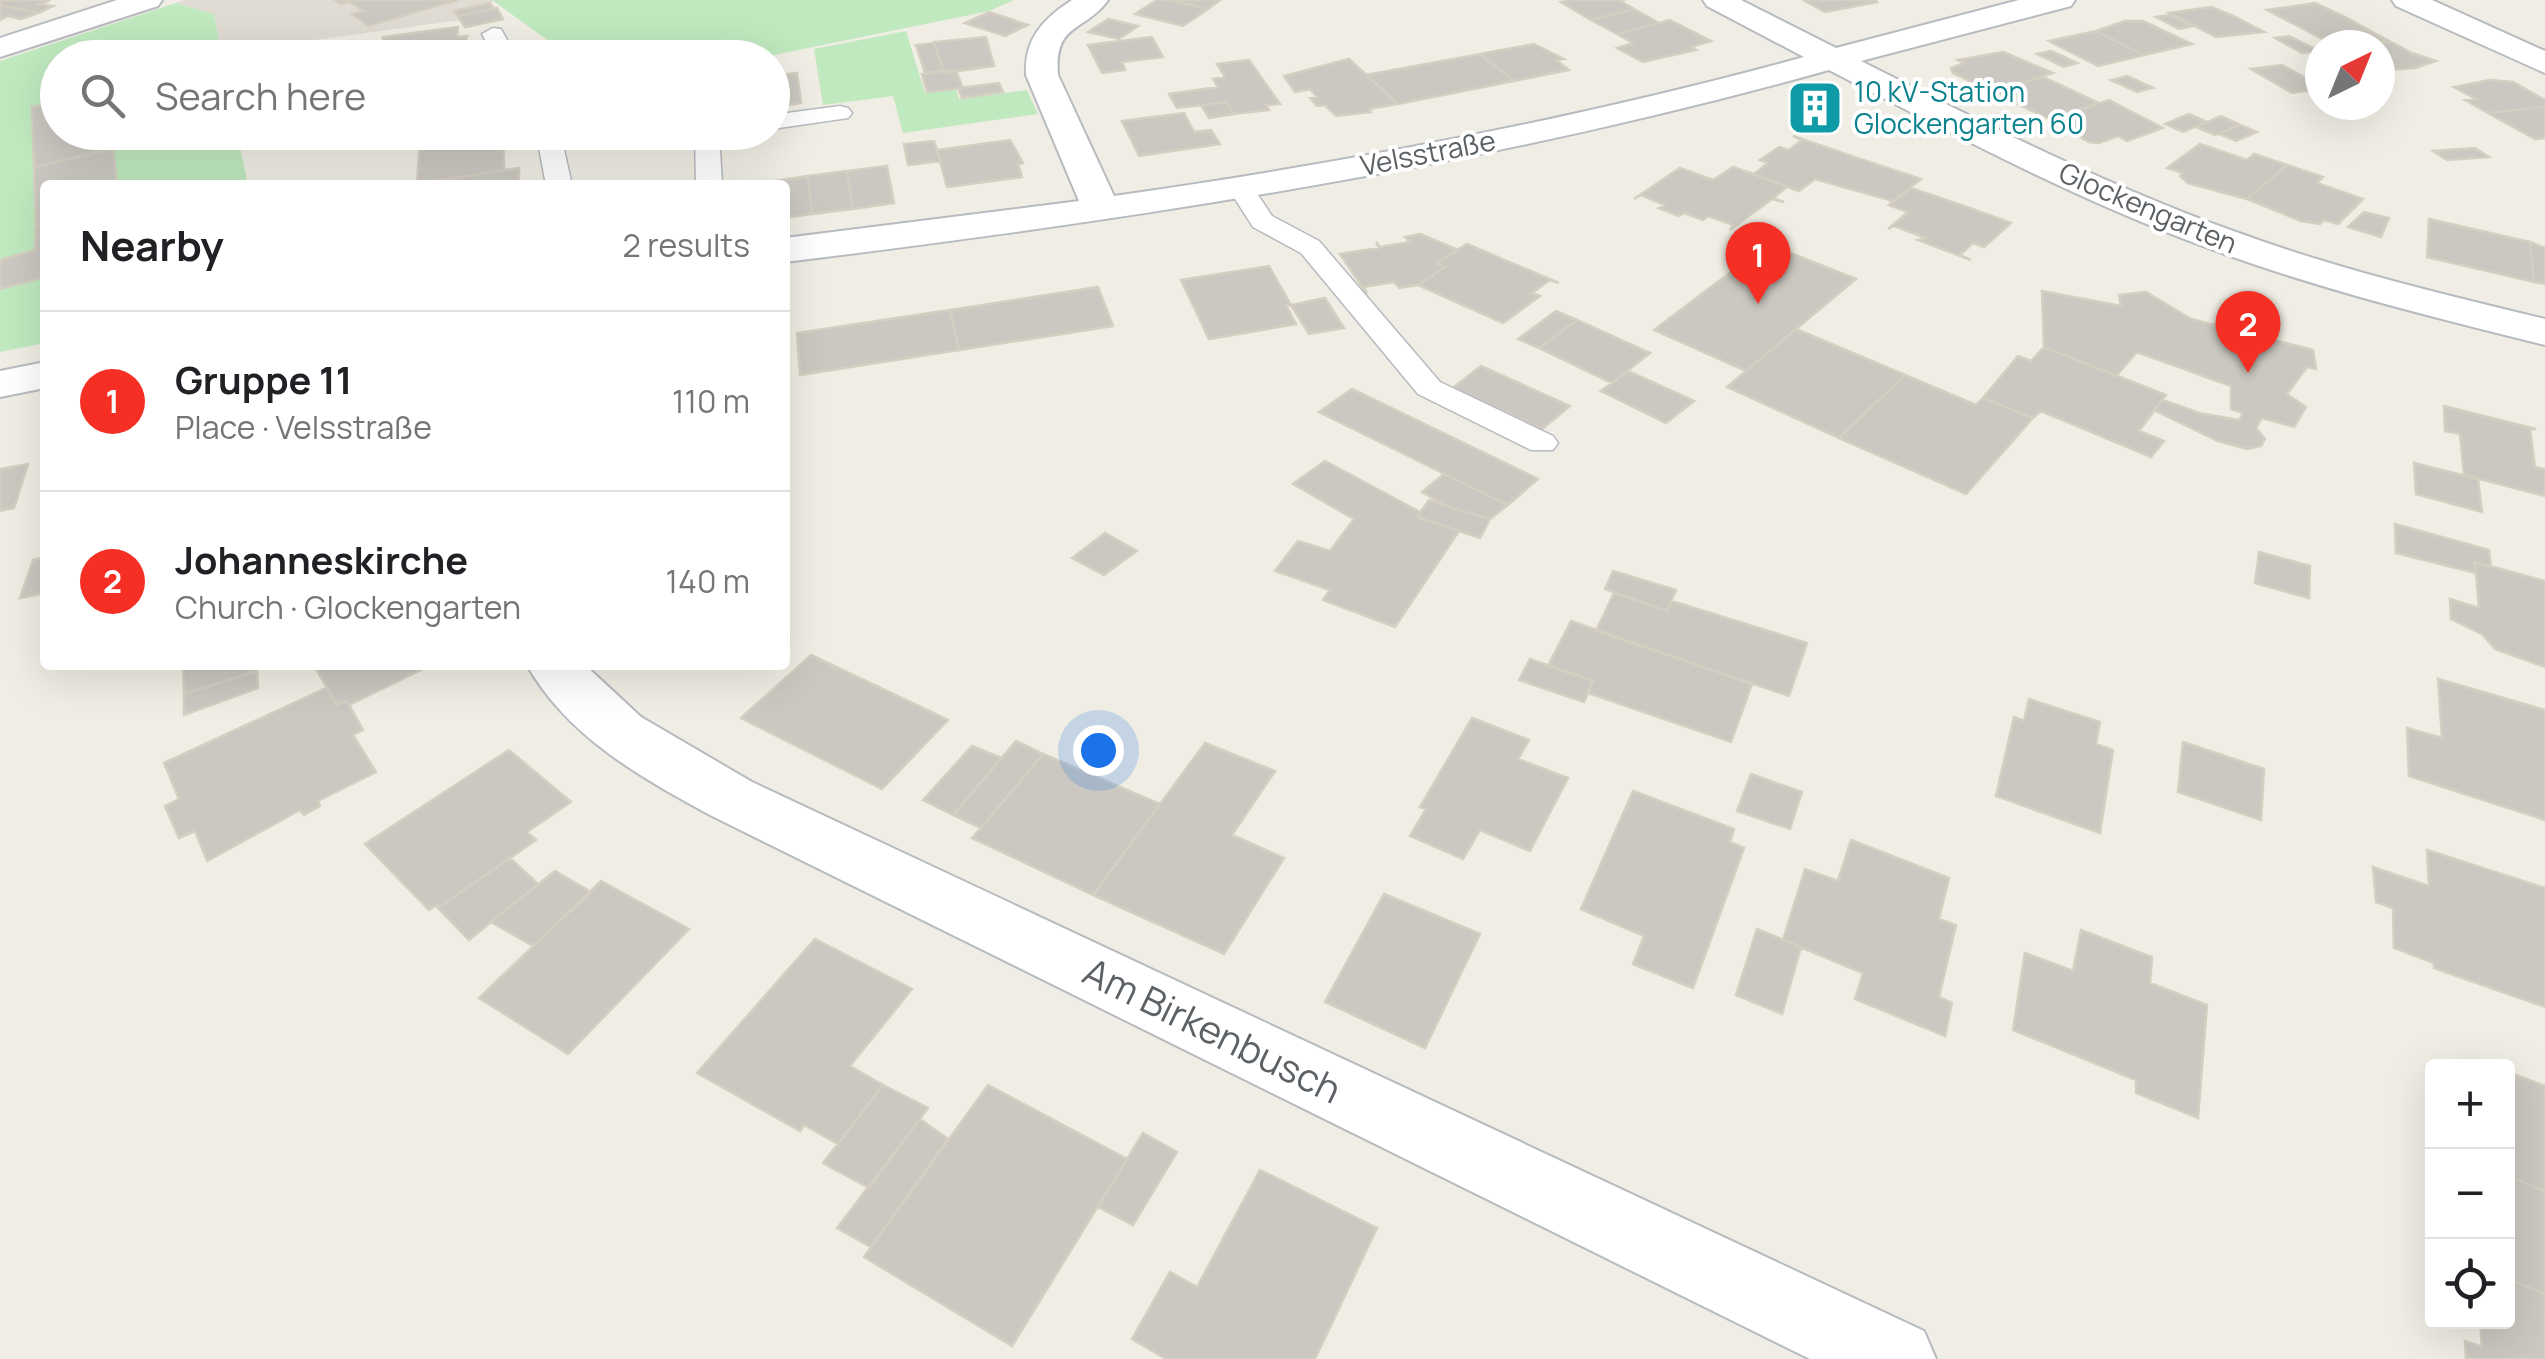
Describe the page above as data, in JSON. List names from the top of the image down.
{
  "streets": {
    "street": ["Velsstraße", "Glockengarten", "Am Birkenbusch"]
  },
  "crossings": [
    ["Velsstraße", "Glockengarten"]
  ],
  "places": {
    "building": ["10 kV-Station Glockengarten 60"]
  },
  "north": "top right",
  "page": {
    "search": "Search here",
    "heading": ["Nearby", "2 results"],
    "pins": ["1", "2"],
    "list": [
      {
        "mark": "1",
        "name": "Gruppe 11",
        "note": "Place · Velsstraße",
        "value": "110 m"
      },
      {
        "mark": "2",
        "name": "Johanneskirche",
        "note": "Church · Glockengarten",
        "value": "140 m"
      }
    ],
    "map_buttons": ["+", "−"]
  }
}
